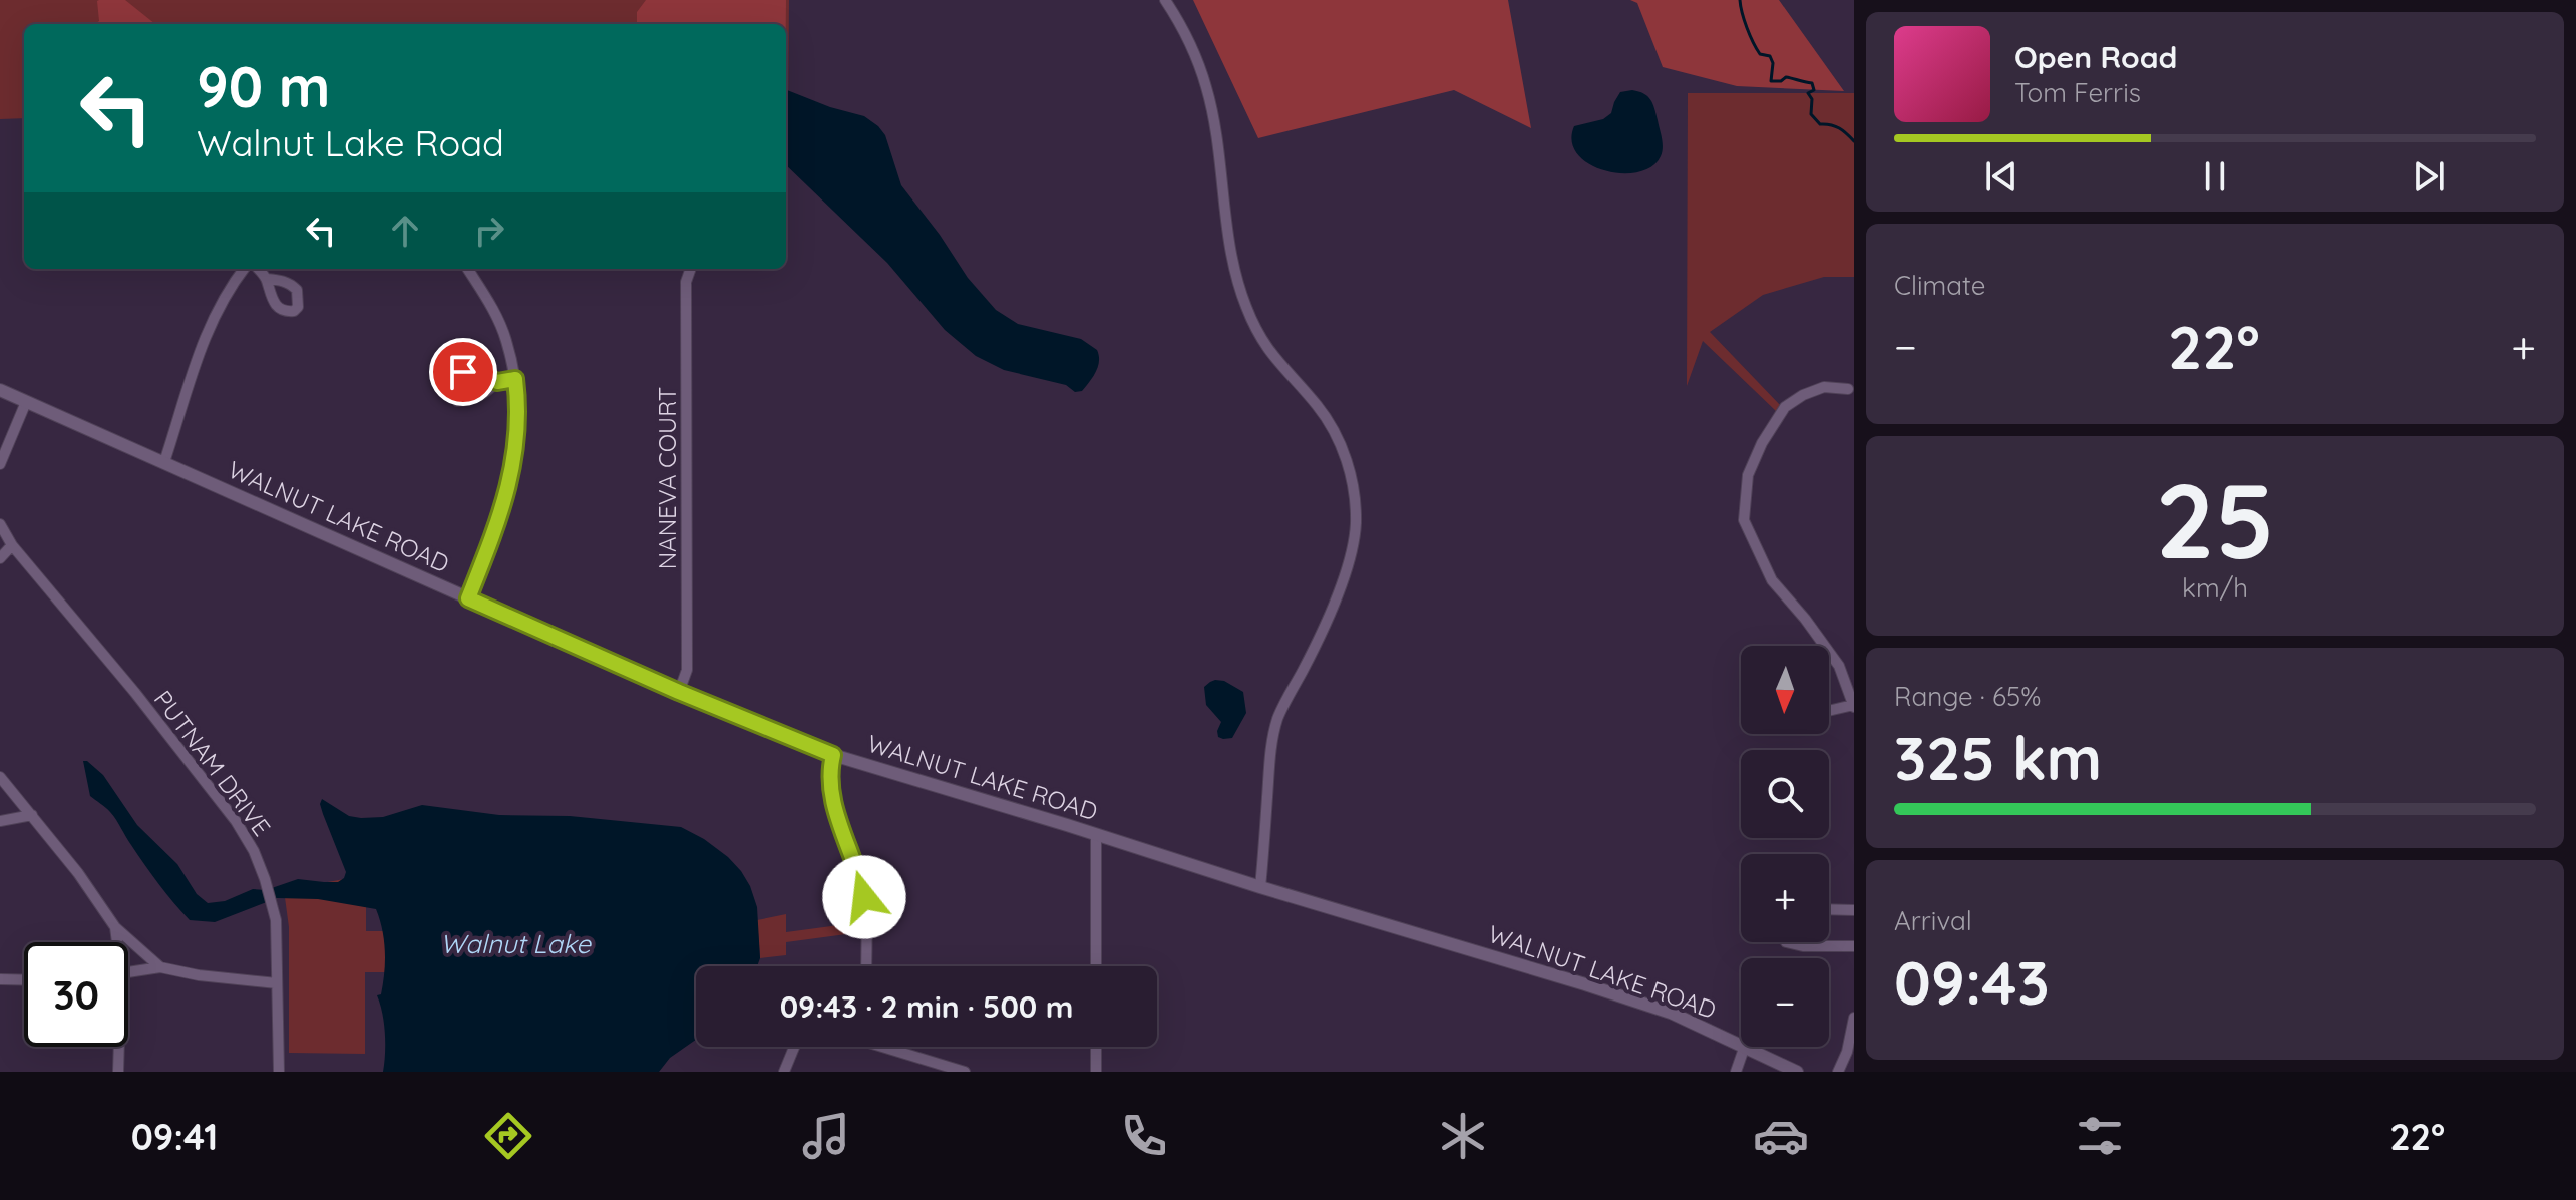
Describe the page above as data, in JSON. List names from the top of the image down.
{
  "streets": {
    "street": ["NANEVA COURT", "WALNUT LAKE ROAD", "PUTNAM DRIVE"]
  },
  "crossings": [
    ["NANEVA COURT", "WALNUT LAKE ROAD"]
  ],
  "water": ["Walnut Lake"],
  "north": "bottom",
  "page": {
    "turn": ["90 m", "Walnut Lake Road"],
    "song": ["Open Road", "Tom Ferris"],
    "tile": [
      "Climate",
      ["25", "km/h"],
      ["Range · 65%", "325 km"],
      ["Arrival", "09:43"]
    ],
    "heat": ["−", "22°", "+"],
    "map_buttons": ["+", "−"],
    "limit": "30",
    "trip": "09:43 · 2 min · 500 m",
    "tabs": ["09:41", "22°"]
  }
}
